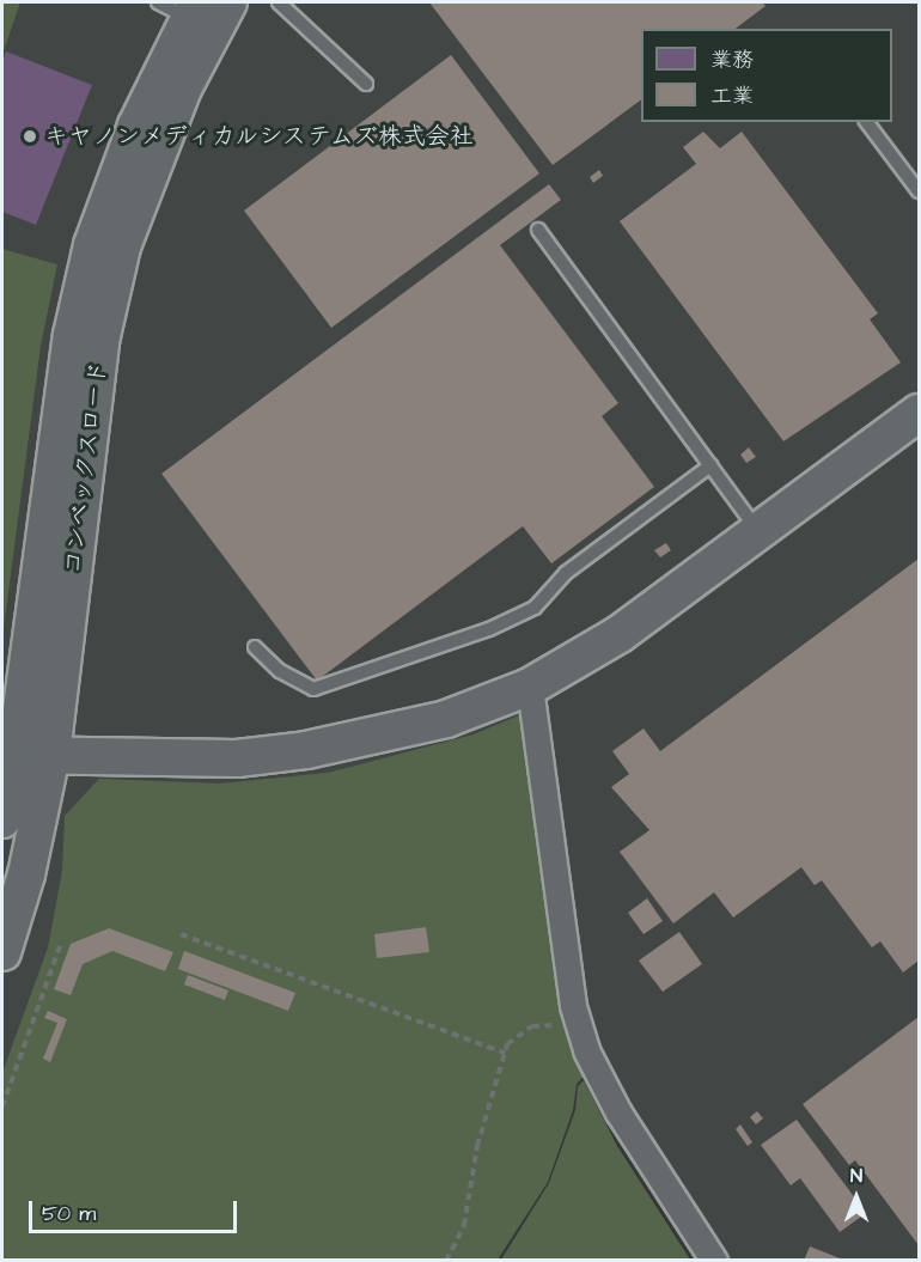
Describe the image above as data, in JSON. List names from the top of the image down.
{
  "streets": {
    "street": ["コンベックスロード"]
  },
  "places": ["キヤノンメディカルシステムズ株式会社"],
  "legend": ["業務", "工業"],
  "scale_bar": "50 m",
  "north": "top"
}
